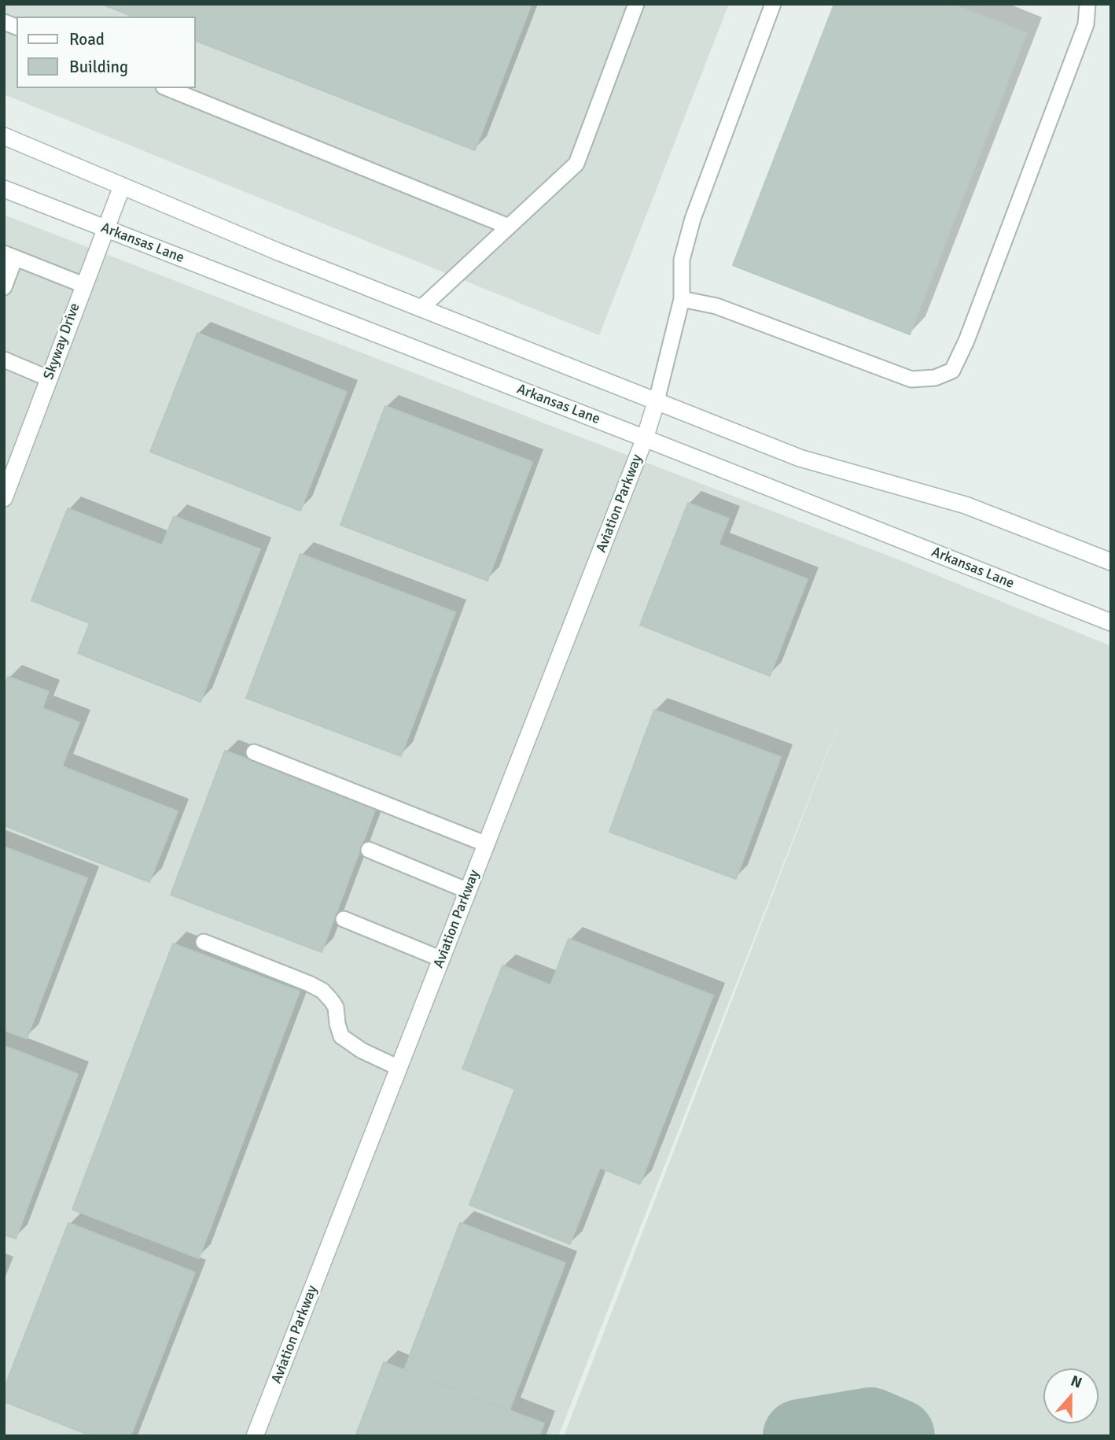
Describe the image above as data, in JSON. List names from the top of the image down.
{
  "streets": {
    "main road": ["Arkansas Lane", "Skyway Drive", "Aviation Parkway"]
  },
  "crossings": [
    ["Arkansas Lane", "Skyway Drive"],
    ["Arkansas Lane", "Aviation Parkway"]
  ],
  "legend": ["Road", "Building"],
  "north": "top"
}
